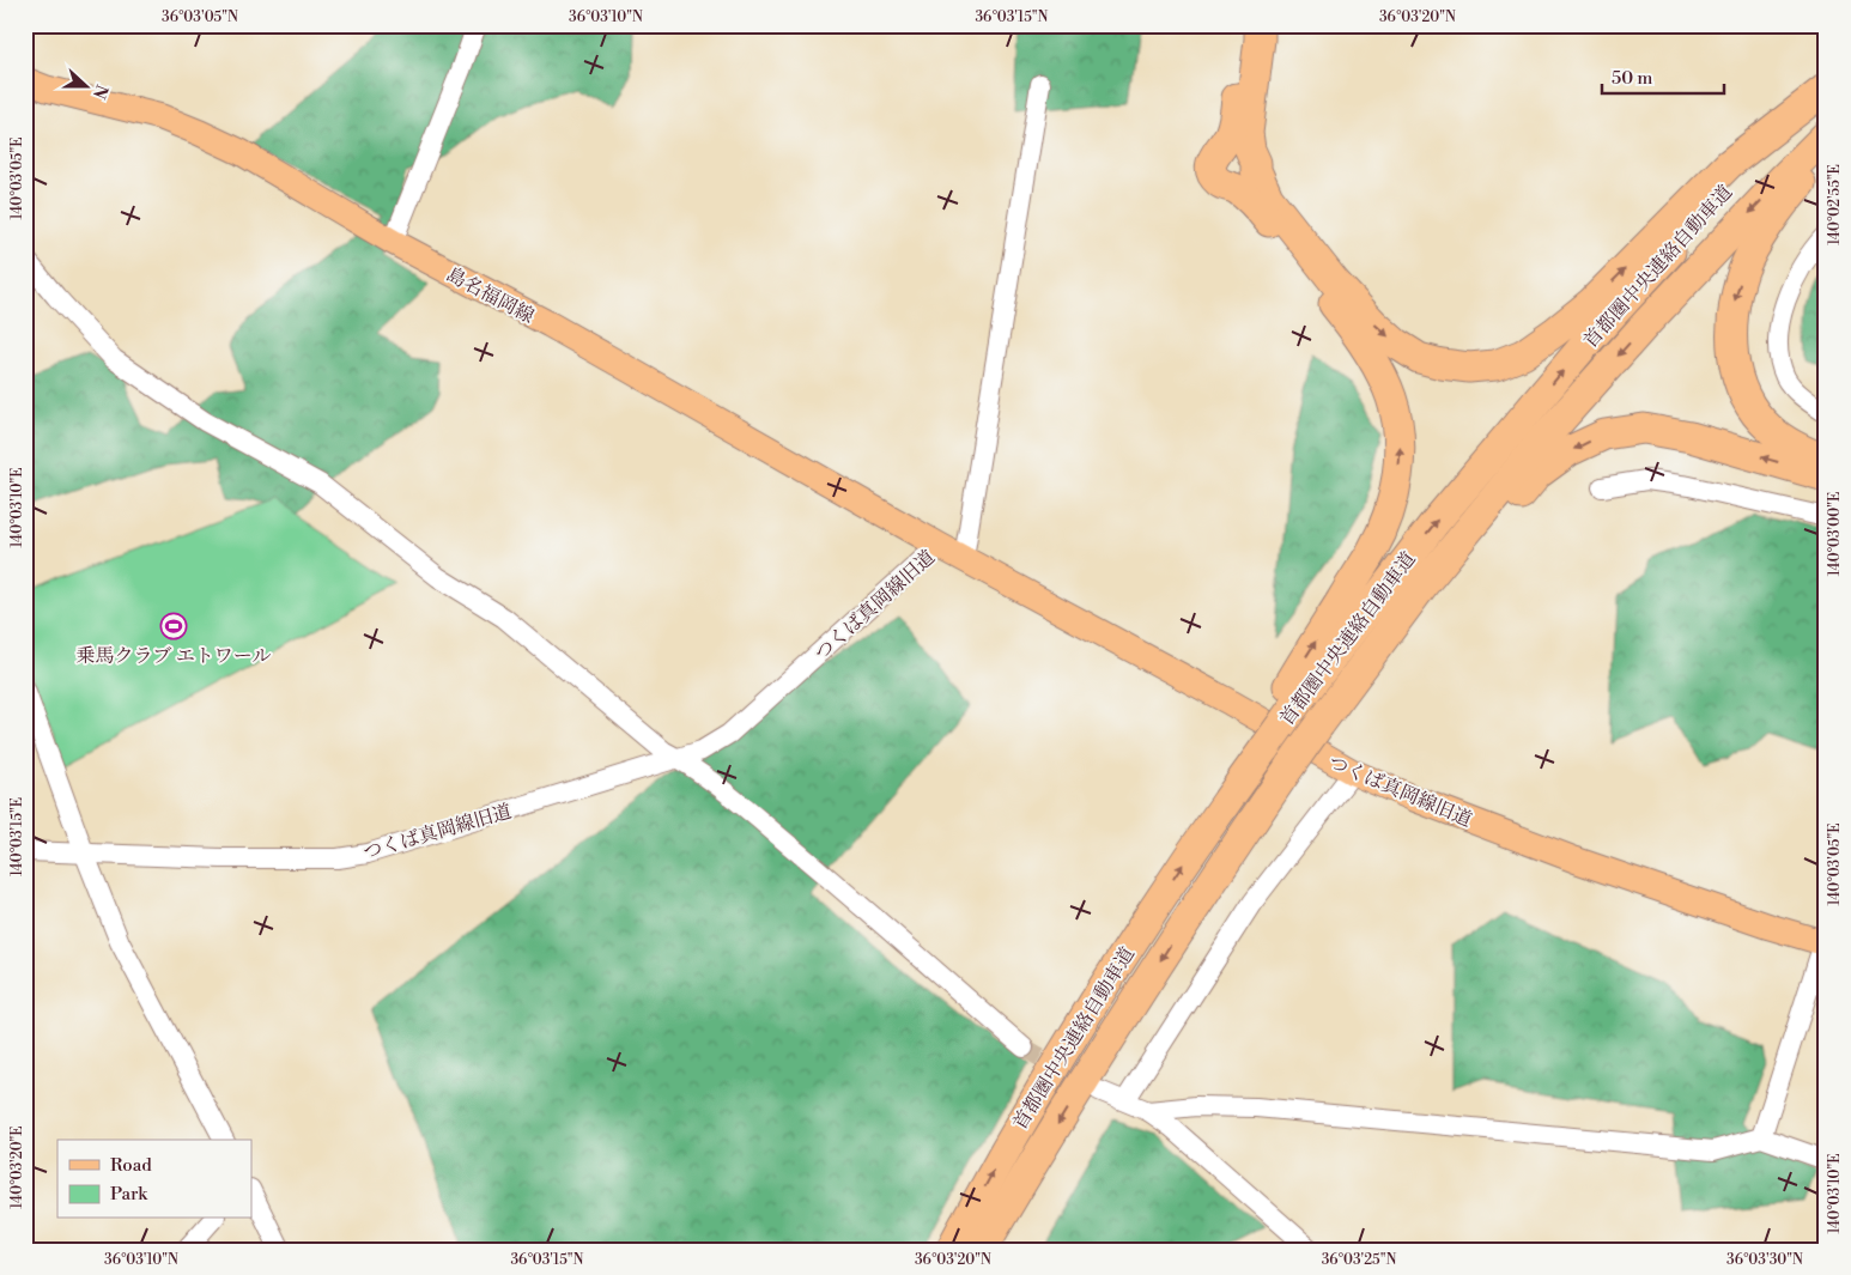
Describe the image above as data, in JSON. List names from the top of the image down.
{
  "streets": {
    "highway": ["首都圏中央連絡自動車道"],
    "main road": ["島名福岡線", "つくば真岡線旧道"]
  },
  "crossings": [
    ["島名福岡線", "つくば真岡線旧道"]
  ],
  "places": {
    "sports": ["乗馬クラブ エトワール"]
  },
  "legend": ["Road", "Park"],
  "scale_bar": "50 m",
  "north": "right",
  "coordinates": [
    "36°03'05\"N",
    "36°03'10\"N",
    "36°03'15\"N",
    "36°03'20\"N",
    "140°03'05\"E",
    "140°02'55\"E",
    "140°03'10\"E",
    "140°03'00\"E",
    "140°03'15\"E",
    "140°03'20\"E",
    "36°03'25\"N",
    "36°03'30\"N"
  ]
}
